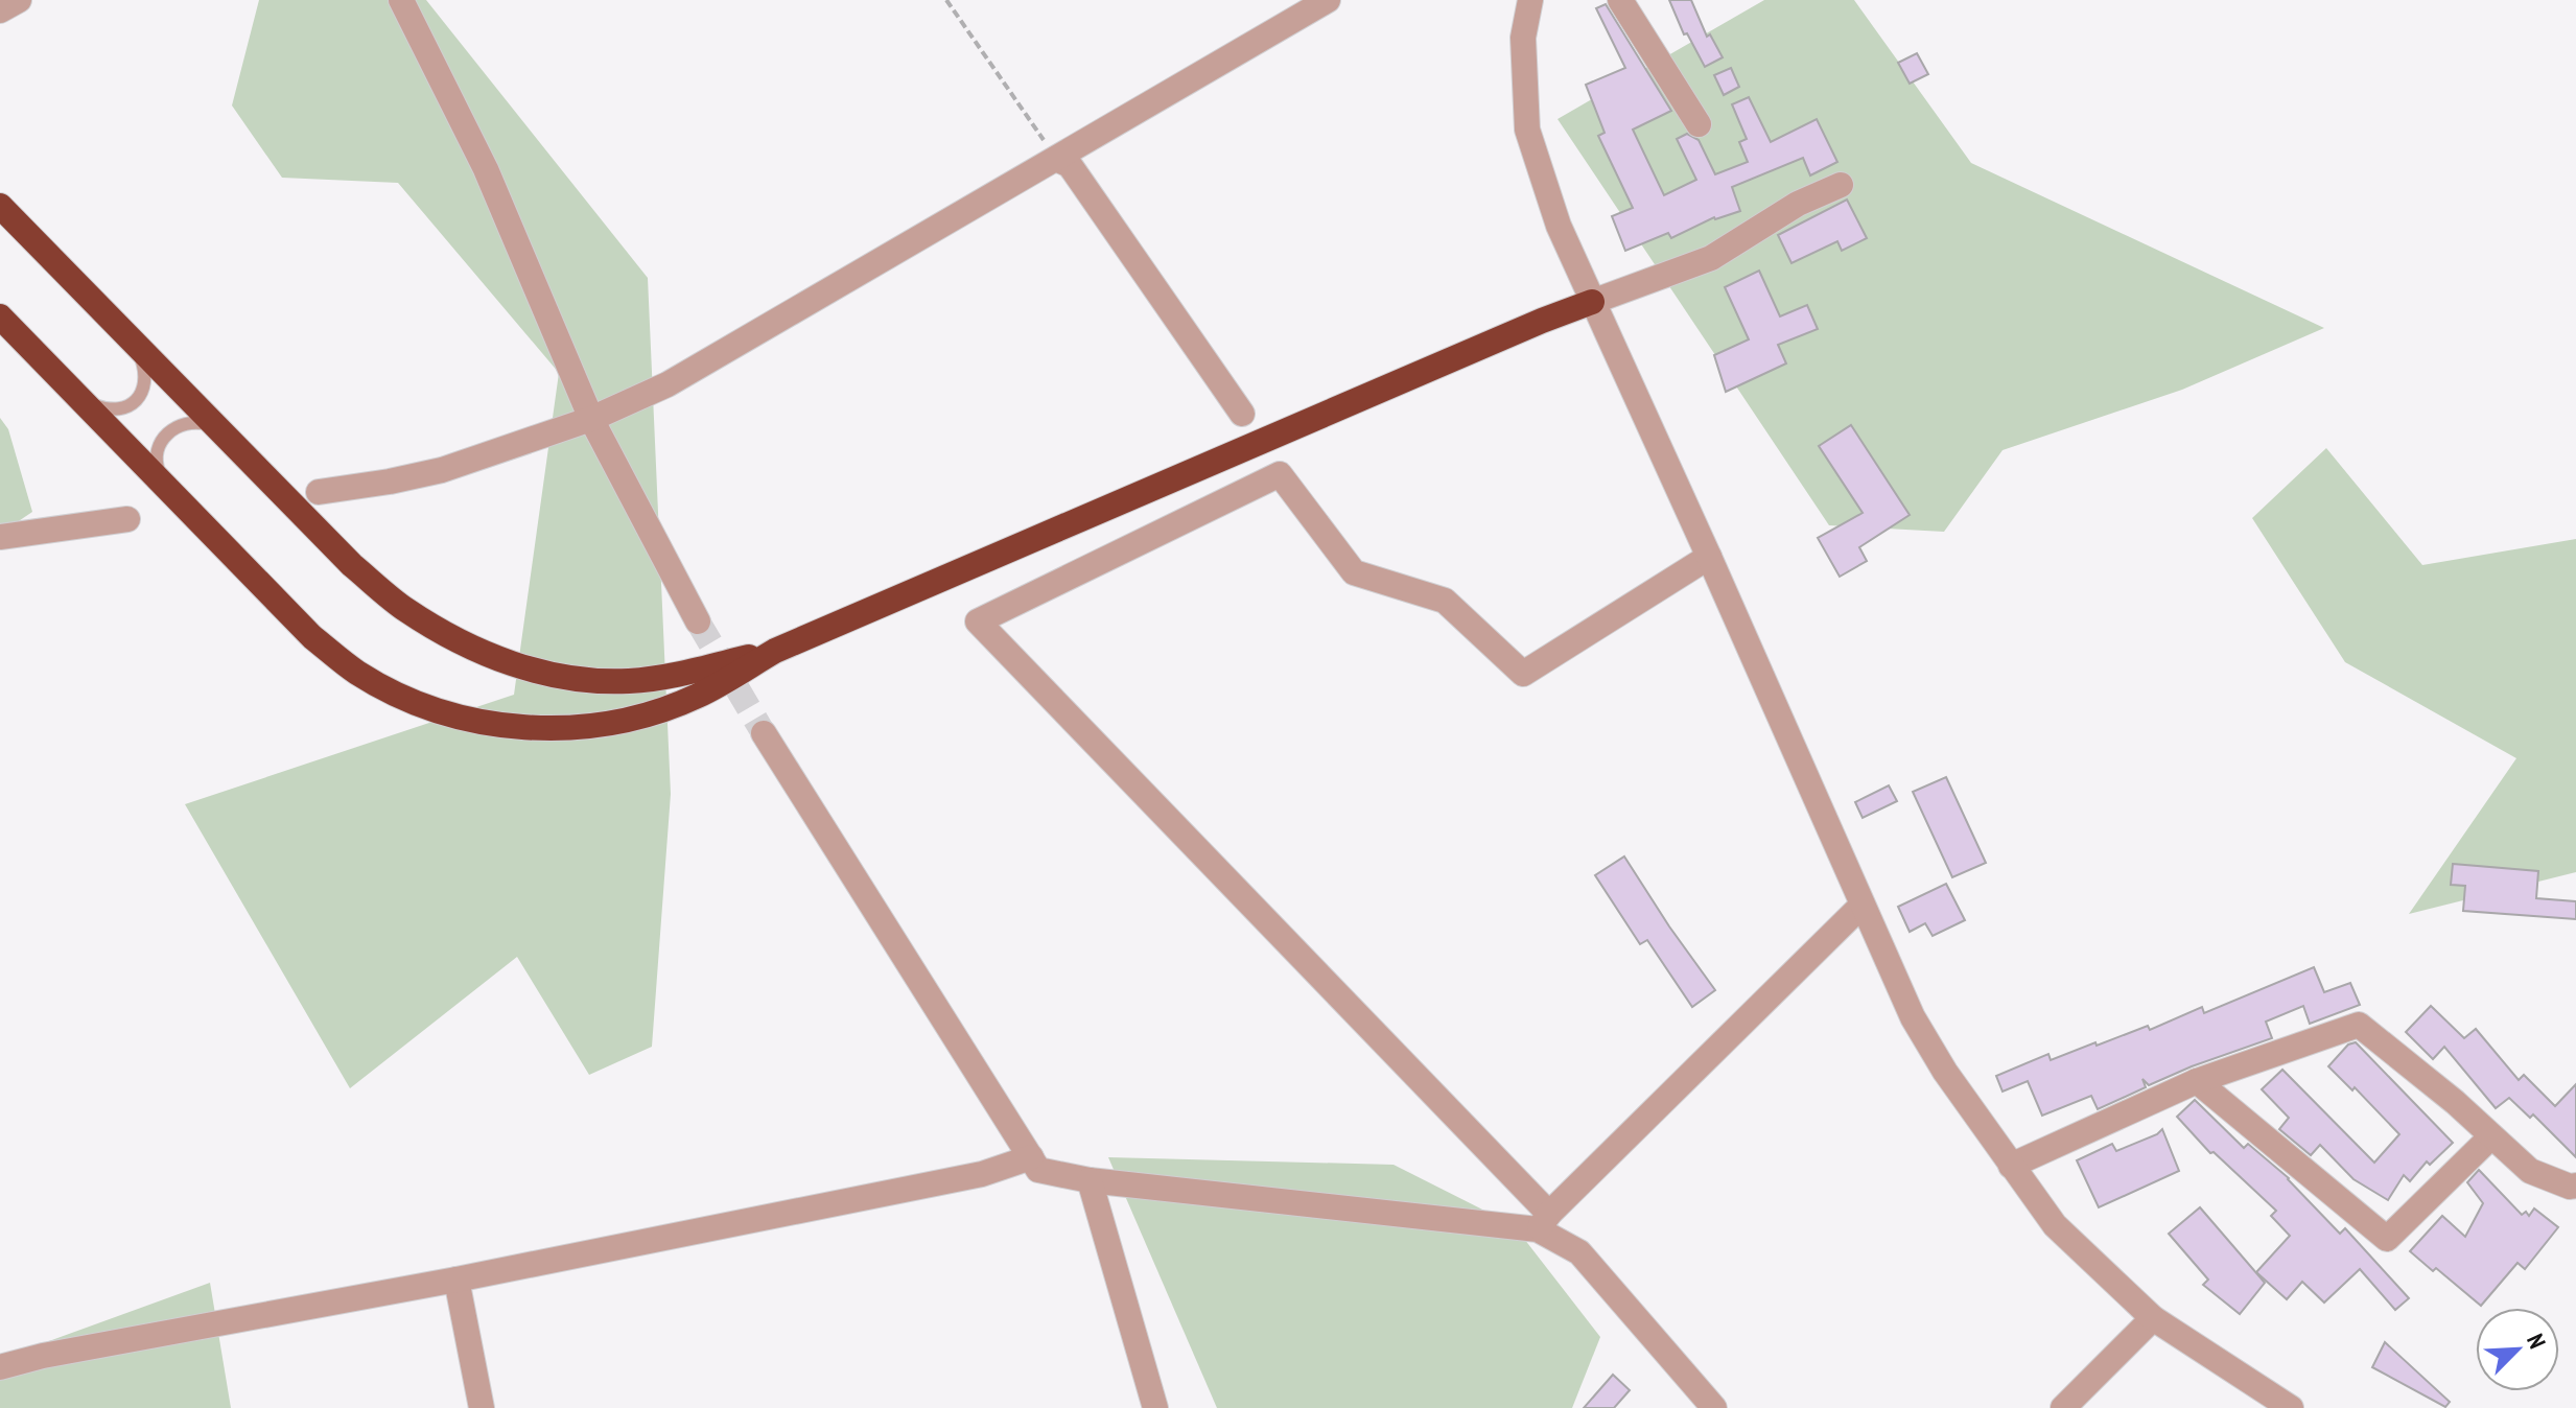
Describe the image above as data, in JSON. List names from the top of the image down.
{
  "north": "top right"
}
